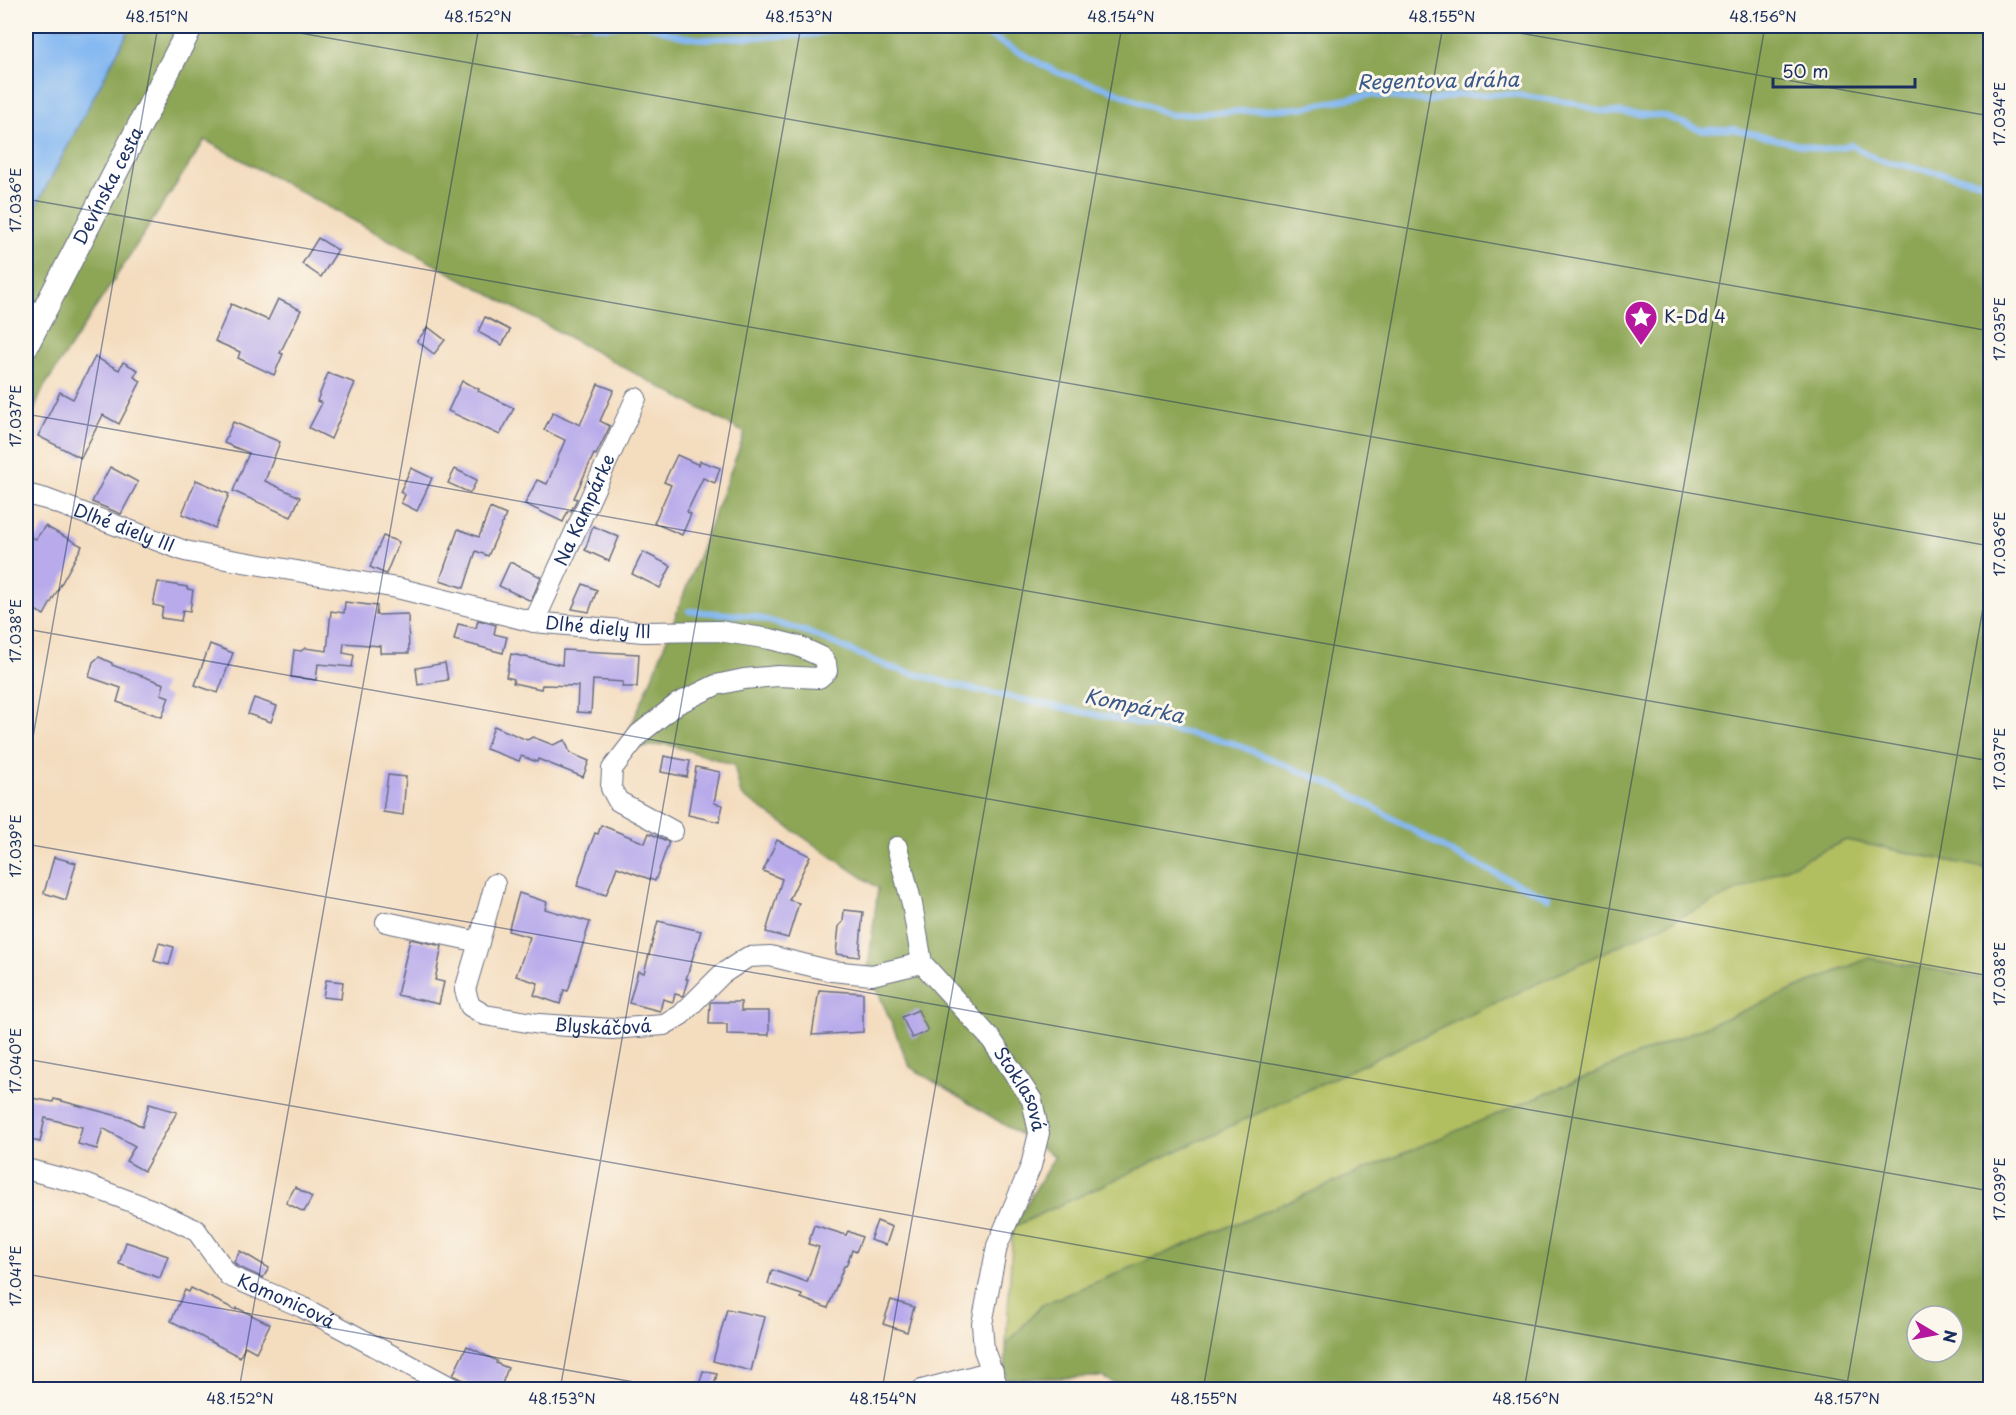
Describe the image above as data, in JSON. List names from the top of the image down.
{
  "streets": {
    "street": [
      "Devínska cesta",
      "Na Kampárke",
      "Dlhé diely III",
      "Blyskáčová",
      "Stoklasová",
      "Komonicová"
    ]
  },
  "crossings": [
    ["Na Kampárke", "Dlhé diely III"],
    ["Blyskáčová", "Stoklasová"]
  ],
  "water": ["Regentova dráha", "Kompárka"],
  "places": {
    "place": ["K-Dd 4"]
  },
  "scale_bar": "50 m",
  "north": "right",
  "coordinates": [
    "48.151°N",
    "48.152°N",
    "48.153°N",
    "48.154°N",
    "48.155°N",
    "48.156°N",
    "17.034°E",
    "17.036°E",
    "17.035°E",
    "17.037°E",
    "17.038°E",
    "17.039°E",
    "17.040°E",
    "17.041°E",
    "48.157°N"
  ]
}
